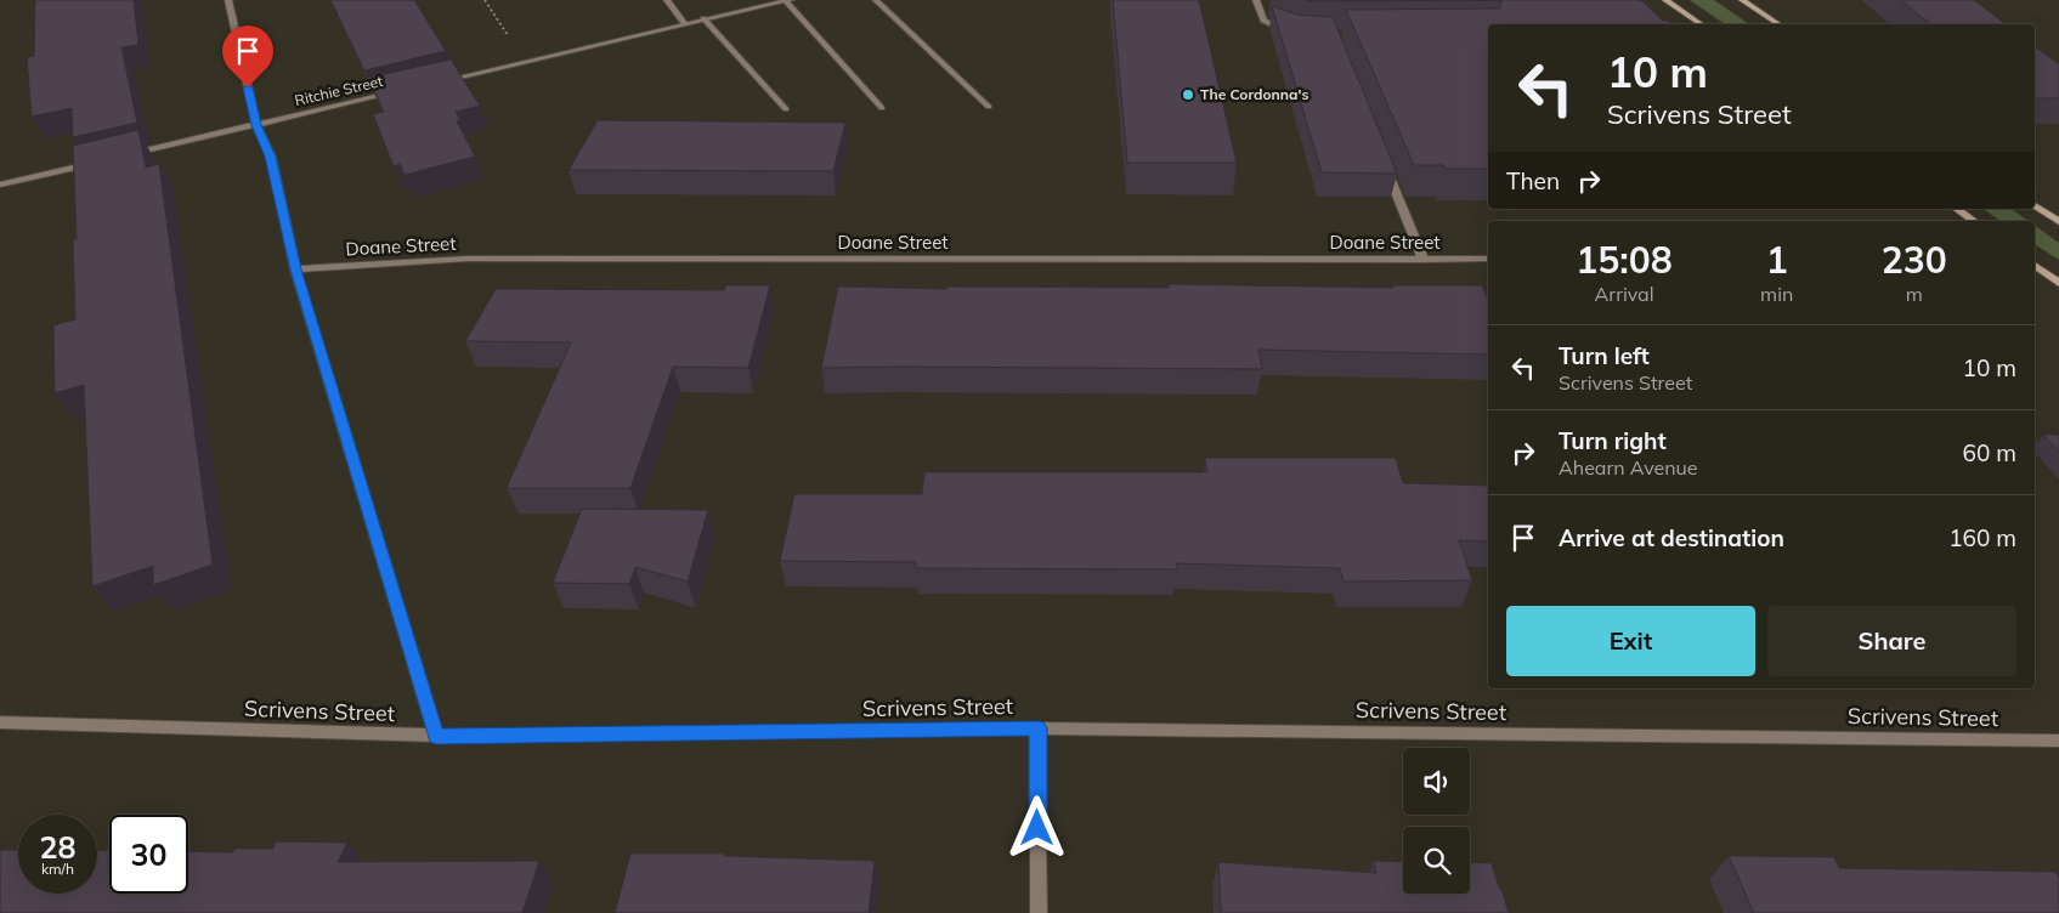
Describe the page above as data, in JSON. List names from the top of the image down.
{
  "streets": {
    "street": ["Ritchie Street", "Doane Street", "Scrivens Street"]
  },
  "places": ["The Cordonna's"],
  "page": {
    "turn": ["10 m", "Scrivens Street"],
    "then": "Then",
    "eta": [
      "15:08",
      "Arrival",
      "1",
      "min",
      "230",
      "m"
    ],
    "list": [
      {
        "name": "Turn left",
        "note": "Scrivens Street",
        "value": "10 m"
      },
      {
        "name": "Turn right",
        "note": "Ahearn Avenue",
        "value": "60 m"
      },
      {
        "name": "Arrive at destination",
        "value": "160 m"
      }
    ],
    "buttons": ["Exit", "Share"],
    "speed": "28 km/h",
    "limit": "30"
  }
}
